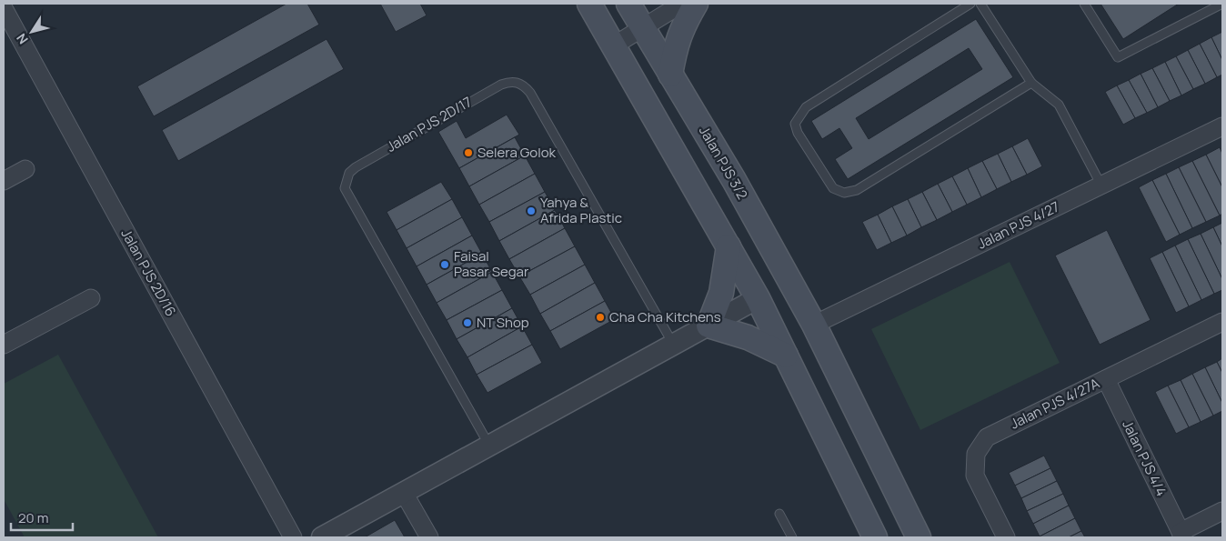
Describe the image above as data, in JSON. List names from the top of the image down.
{
  "streets": {
    "main road": ["Jalan PJS 3/2"],
    "street": [
      "Jalan PJS 4/27",
      "Jalan PJS 2D/16",
      "Jalan PJS 4/27A",
      "Jalan PJS 4/4"
    ],
    "lane": ["Jalan PJS 2D/17"]
  },
  "crossings": [
    ["Jalan PJS 3/2", "Jalan PJS 4/27"],
    ["Jalan PJS 4/27A", "Jalan PJS 4/4"]
  ],
  "places": [
    "Selera Golok",
    "Yahya & Afrida Plastic",
    "Faisal Pasar Segar",
    "Cha Cha Kitchens",
    "NT Shop"
  ],
  "scale_bar": "20 m",
  "north": "bottom left"
}
